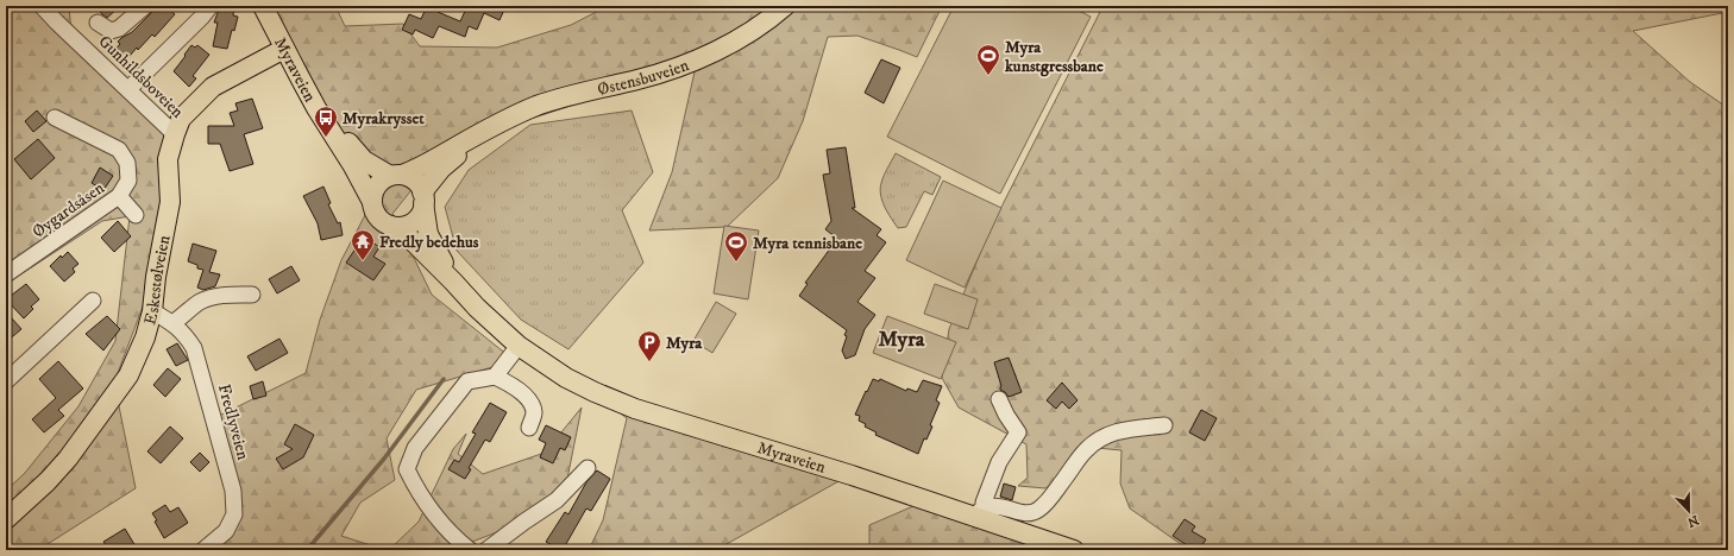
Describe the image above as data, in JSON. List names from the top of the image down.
{
  "streets": {
    "main road": ["Myraveien", "Østensbuveien", "Eskestølveien"],
    "street": ["Gunhildsboveien", "Øygardsåsen", "Fredlyveien"]
  },
  "crossings": [
    ["Myraveien", "Østensbuveien"],
    ["Myraveien", "Eskestølveien"],
    ["Gunhildsboveien", "Eskestølveien"],
    ["Eskestølveien", "Fredlyveien"]
  ],
  "districts": ["Myra"],
  "places": {
    "sports": ["Myra kunstgressbane", "Myra tennisbane"],
    "bus stop": ["Myrakrysset"],
    "temple": ["Fredly bedehus"],
    "parking": ["Myra"]
  },
  "north": "bottom"
}
